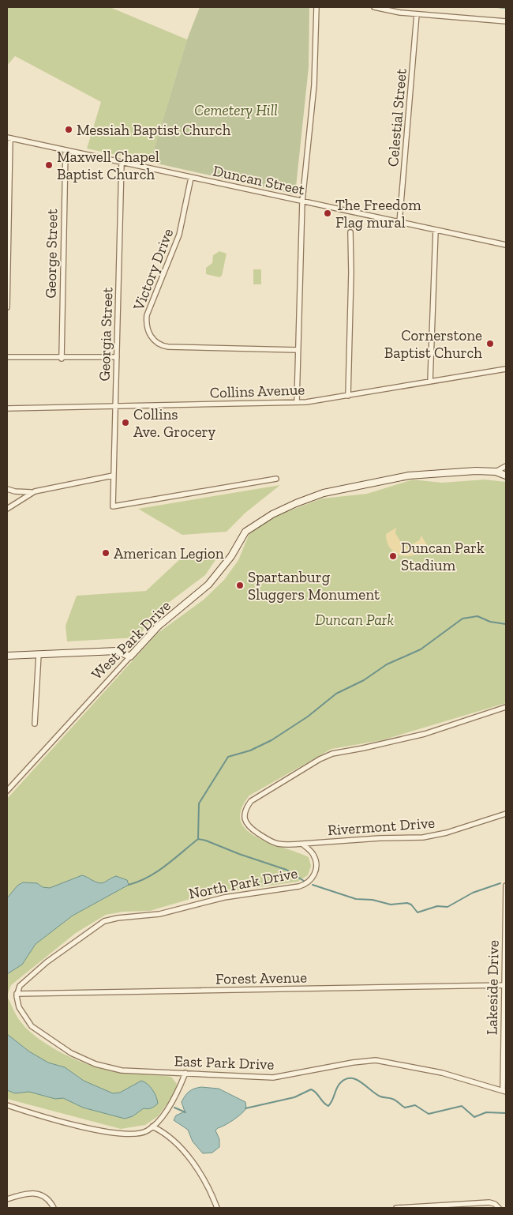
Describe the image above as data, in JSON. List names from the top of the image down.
{
  "streets": {
    "street": [
      "Celestial Street",
      "Duncan Street",
      "George Street",
      "Victory Drive",
      "Georgia Street",
      "Collins Avenue",
      "West Park Drive",
      "Rivermont Drive",
      "North Park Drive",
      "Forest Avenue",
      "Lakeside Drive",
      "East Park Drive"
    ]
  },
  "crossings": [
    ["Celestial Street", "Duncan Street"],
    ["Duncan Street", "George Street"],
    ["Duncan Street", "Victory Drive"],
    ["Duncan Street", "Georgia Street"],
    ["Georgia Street", "Collins Avenue"],
    ["Rivermont Drive", "North Park Drive"],
    ["North Park Drive", "Forest Avenue"],
    ["North Park Drive", "East Park Drive"],
    ["Forest Avenue", "Lakeside Drive"],
    ["Forest Avenue", "East Park Drive"],
    ["Lakeside Drive", "East Park Drive"]
  ],
  "parks": ["Cemetery Hill", "Duncan Park"],
  "places": [
    "Messiah Baptist Church",
    "Maxwell Chapel Baptist Church",
    "The Freedom Flag mural",
    "Cornerstone Baptist Church",
    "Collins Ave. Grocery",
    "American Legion",
    "Duncan Park Stadium",
    "Spartanburg Sluggers Monument"
  ]
}
